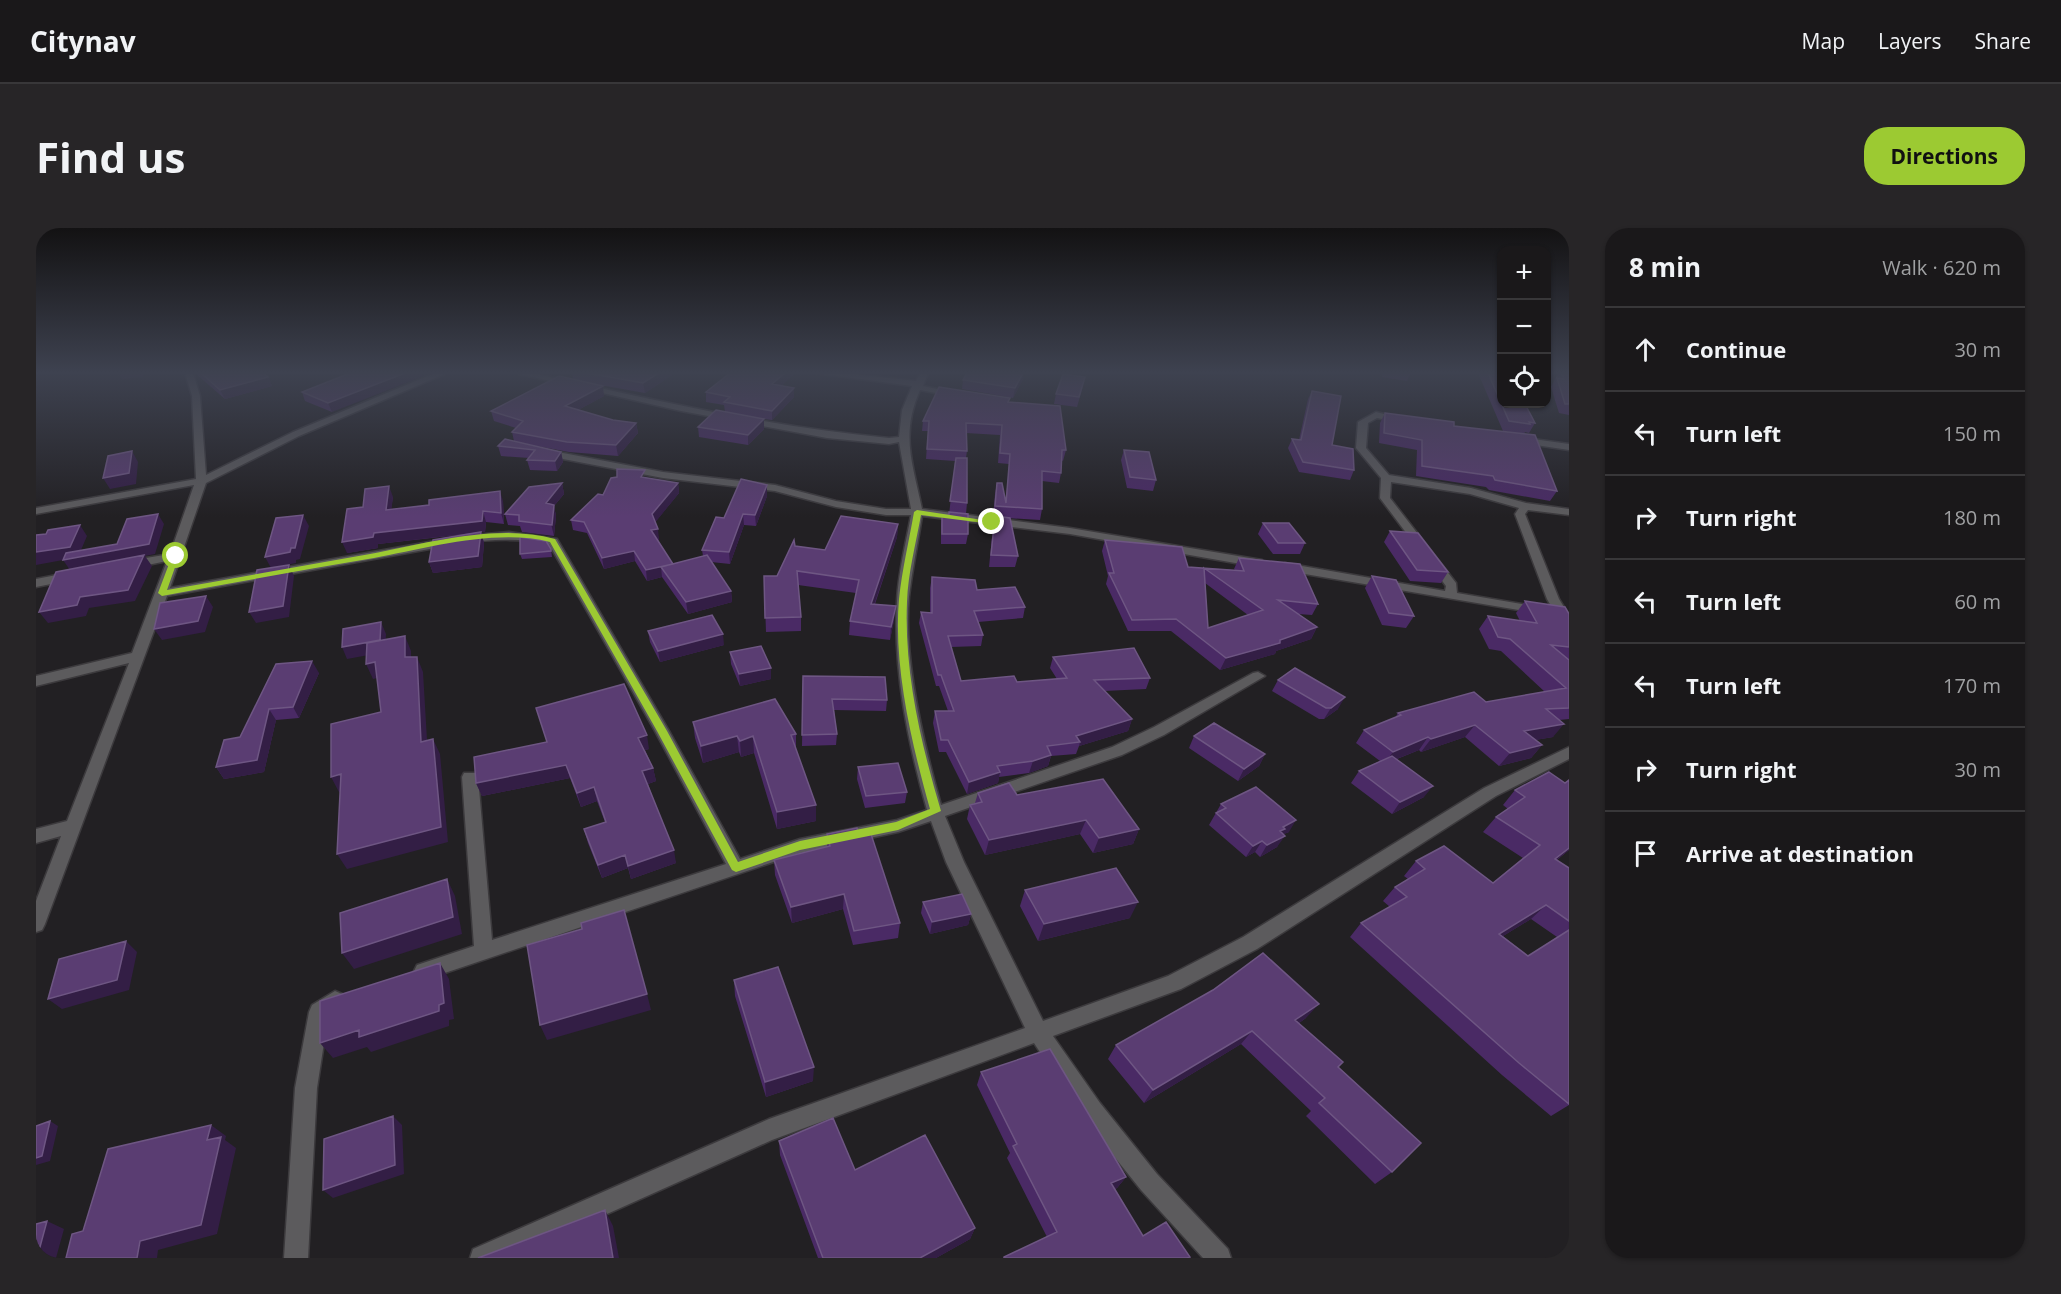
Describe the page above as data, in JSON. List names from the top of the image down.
{
  "page": {
    "header": "Citynav",
    "nav": ["Map", "Layers", "Share"],
    "buttons": "Directions",
    "title": "Find us",
    "heading": ["8 min", "Walk · 620 m"],
    "map_buttons": ["+", "−"],
    "list": [
      ["Continue", "30 m"],
      ["Turn left", "150 m"],
      ["Turn right", "180 m"],
      ["Turn left", "60 m"],
      ["Turn left", "170 m"],
      ["Turn right", "30 m"],
      "Arrive at destination"
    ]
  }
}
